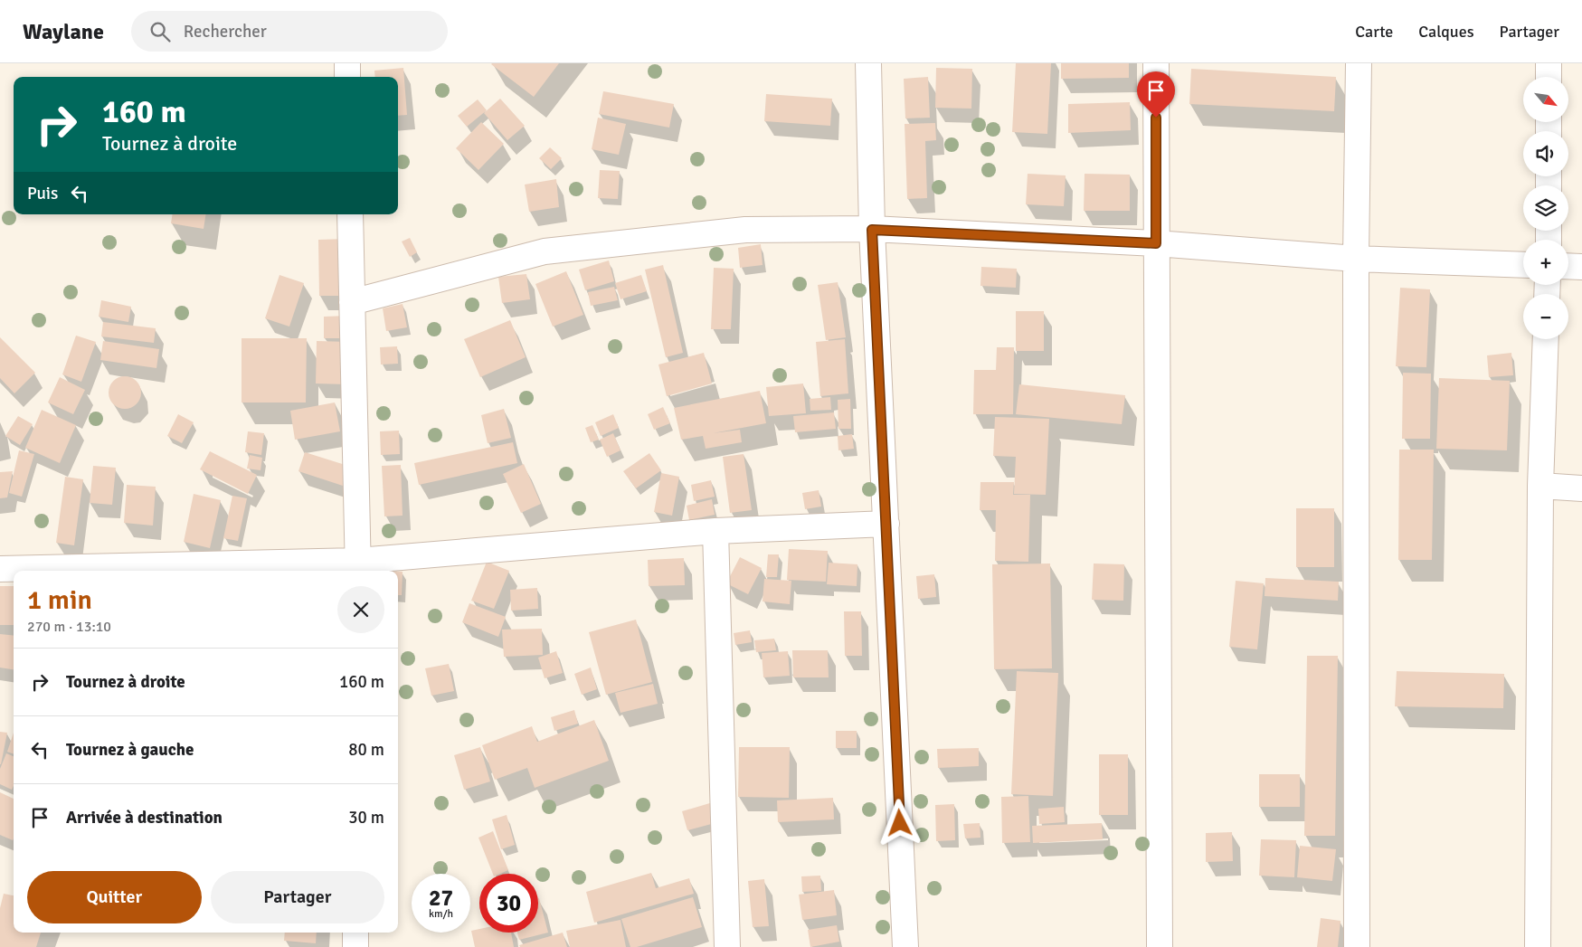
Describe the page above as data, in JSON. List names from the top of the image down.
{
  "north": "bottom right",
  "page": {
    "header": "Waylane",
    "search": "Rechercher",
    "nav": ["Carte", "Calques", "Partager"],
    "map_buttons": ["+", "−"],
    "turn": ["160 m", "Tournez à droite"],
    "then": "Puis",
    "heading": ["1 min", "270 m · 13:10"],
    "list": [
      {
        "name": "Tournez à droite",
        "value": "160 m"
      },
      {
        "name": "Tournez à gauche",
        "value": "80 m"
      },
      {
        "name": "Arrivée à destination",
        "value": "30 m"
      }
    ],
    "buttons": ["Quitter", "Partager"],
    "speed": "27 km/h",
    "limit": "30"
  }
}
